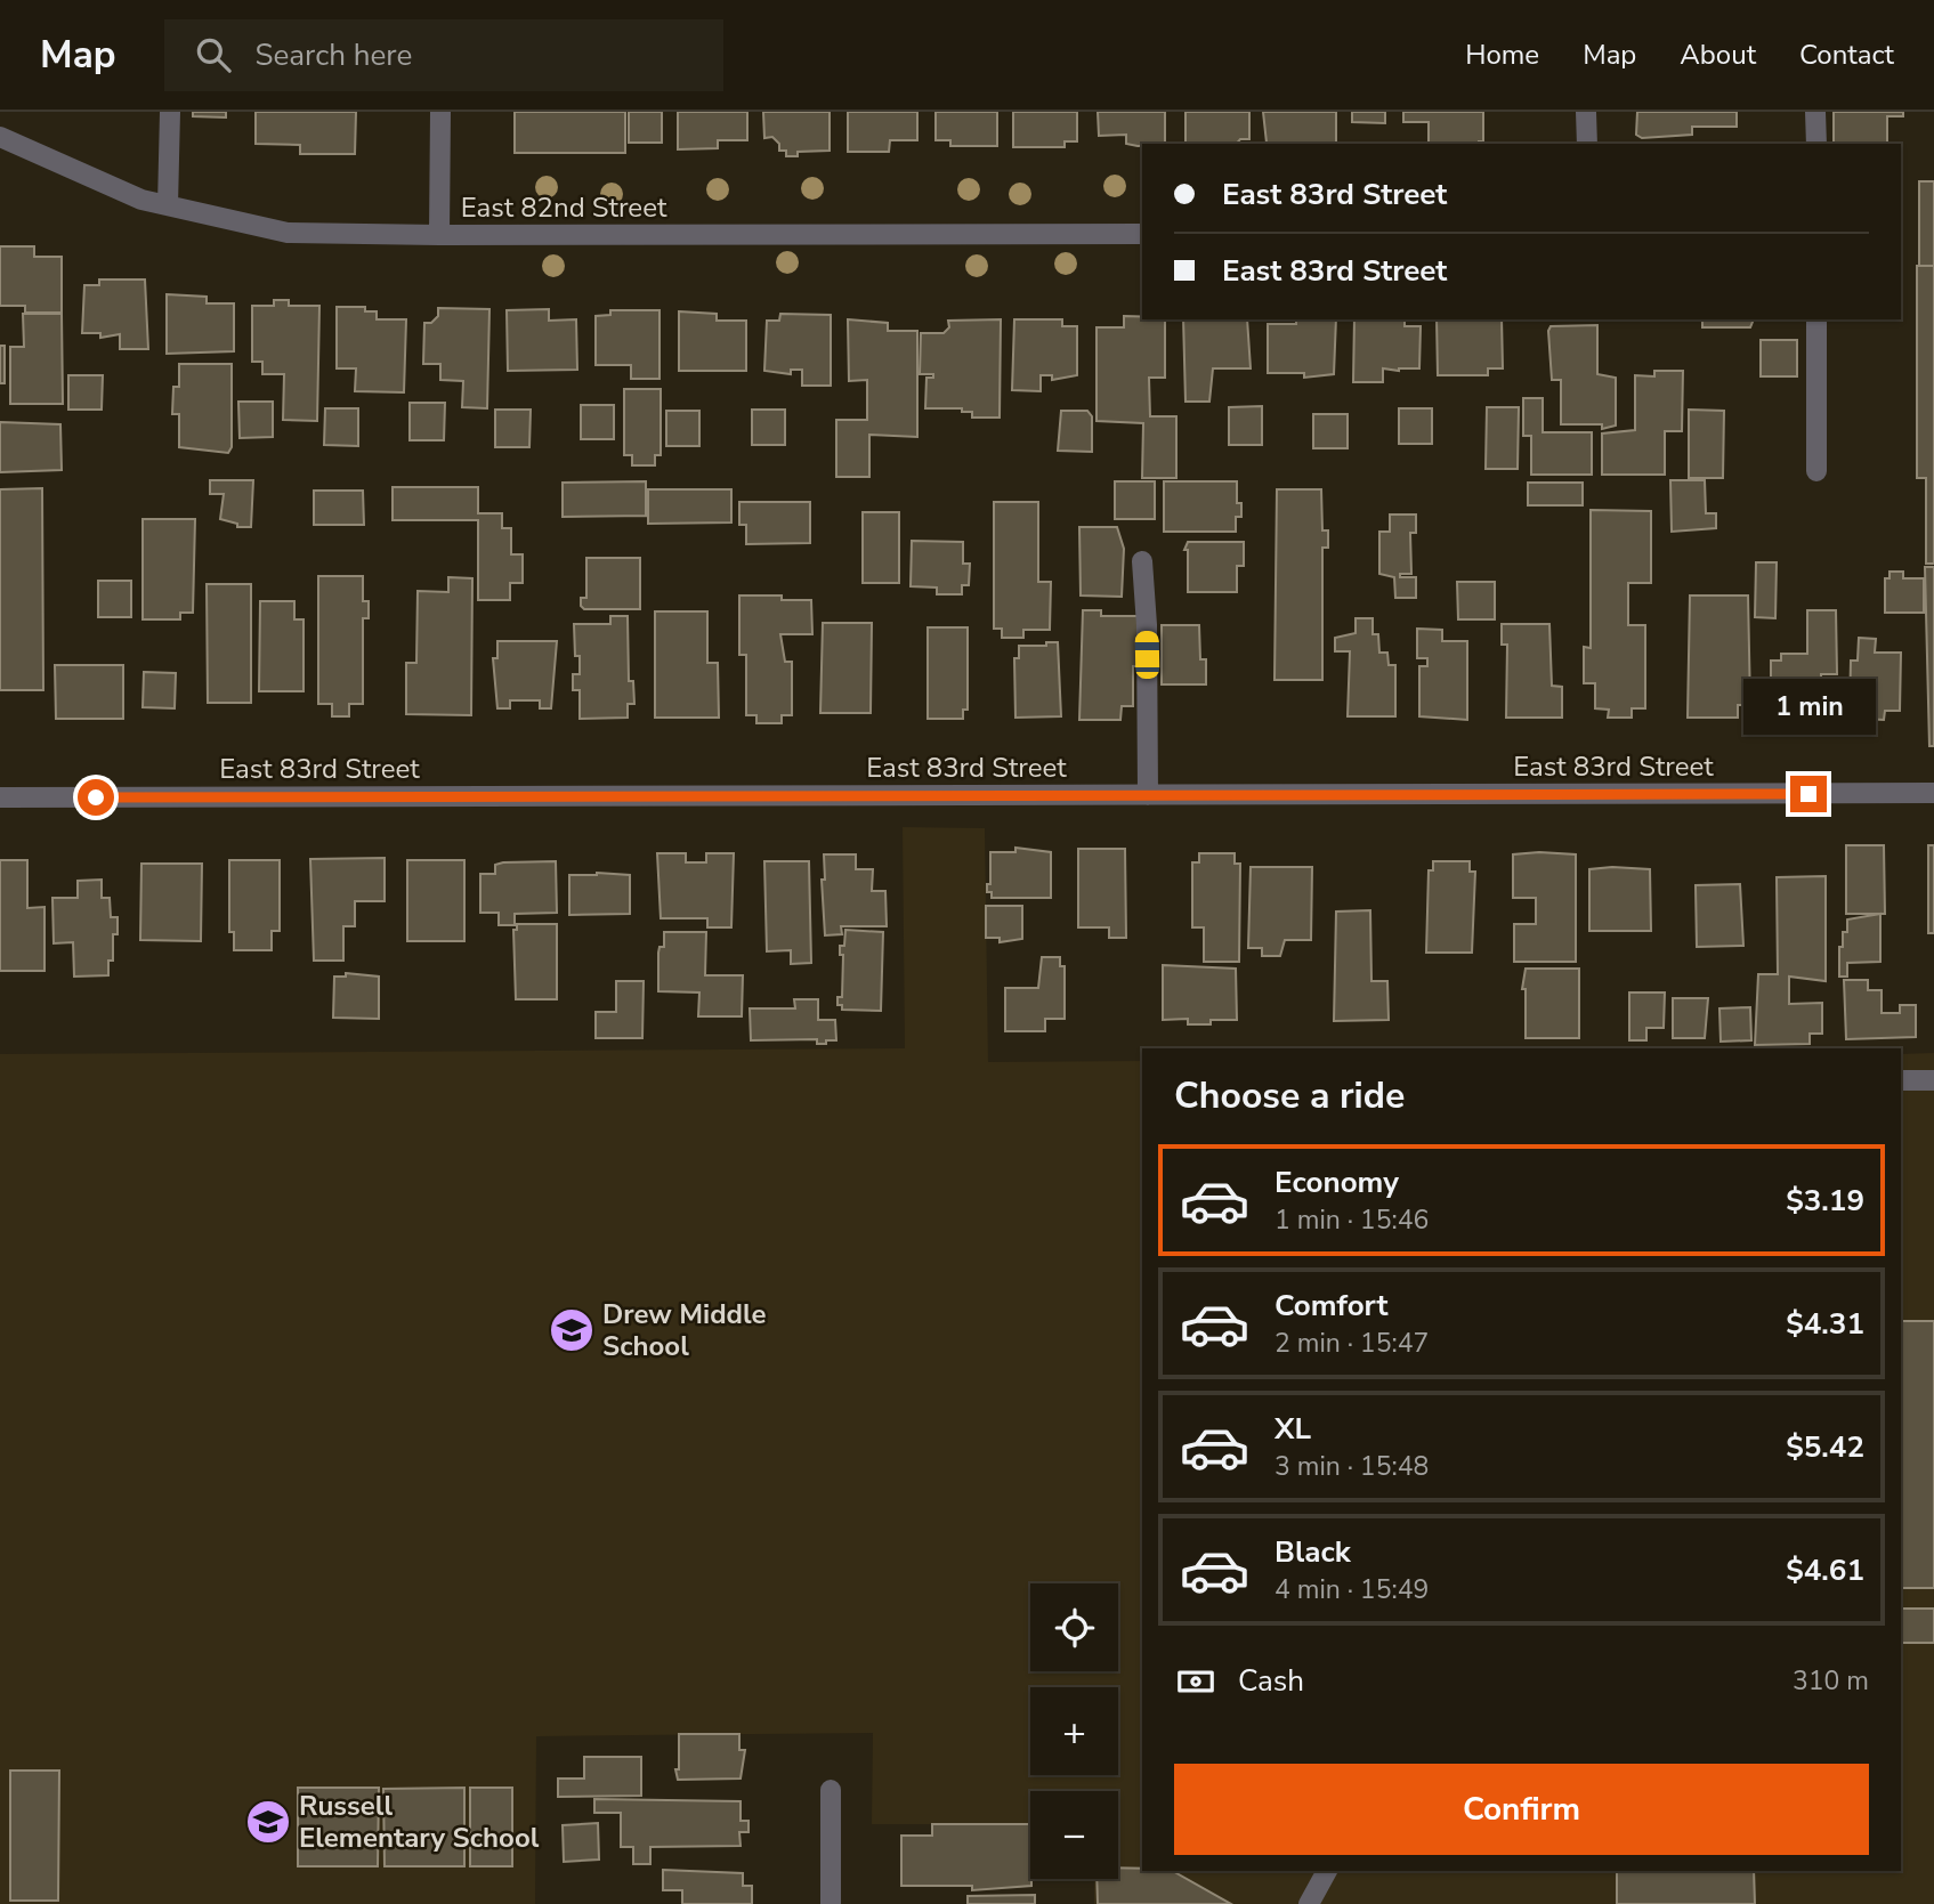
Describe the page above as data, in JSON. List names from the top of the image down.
{
  "streets": {
    "street": ["East 82nd Street", "East 83rd Street"]
  },
  "places": {
    "school or university": ["Drew Middle School", "Russell Elementary School"]
  },
  "page": {
    "header": "Map",
    "search": "Search here",
    "nav": [
      "Home",
      "Map",
      "About",
      "Contact"
    ],
    "banner": ["East 83rd Street", "East 83rd Street"],
    "bubble": "1 min",
    "heading": "Choose a ride",
    "list": [
      {
        "name": "Economy",
        "note": "1 min · 15:46",
        "value": "$3.19"
      },
      {
        "name": "Comfort",
        "note": "2 min · 15:47",
        "value": "$4.31"
      },
      {
        "name": "XL",
        "note": "3 min · 15:48",
        "value": "$5.42"
      },
      {
        "name": "Black",
        "note": "4 min · 15:49",
        "value": "$4.61"
      }
    ],
    "map_buttons": ["+", "−"],
    "pay": ["Cash", "310 m"],
    "buttons": "Confirm"
  }
}
